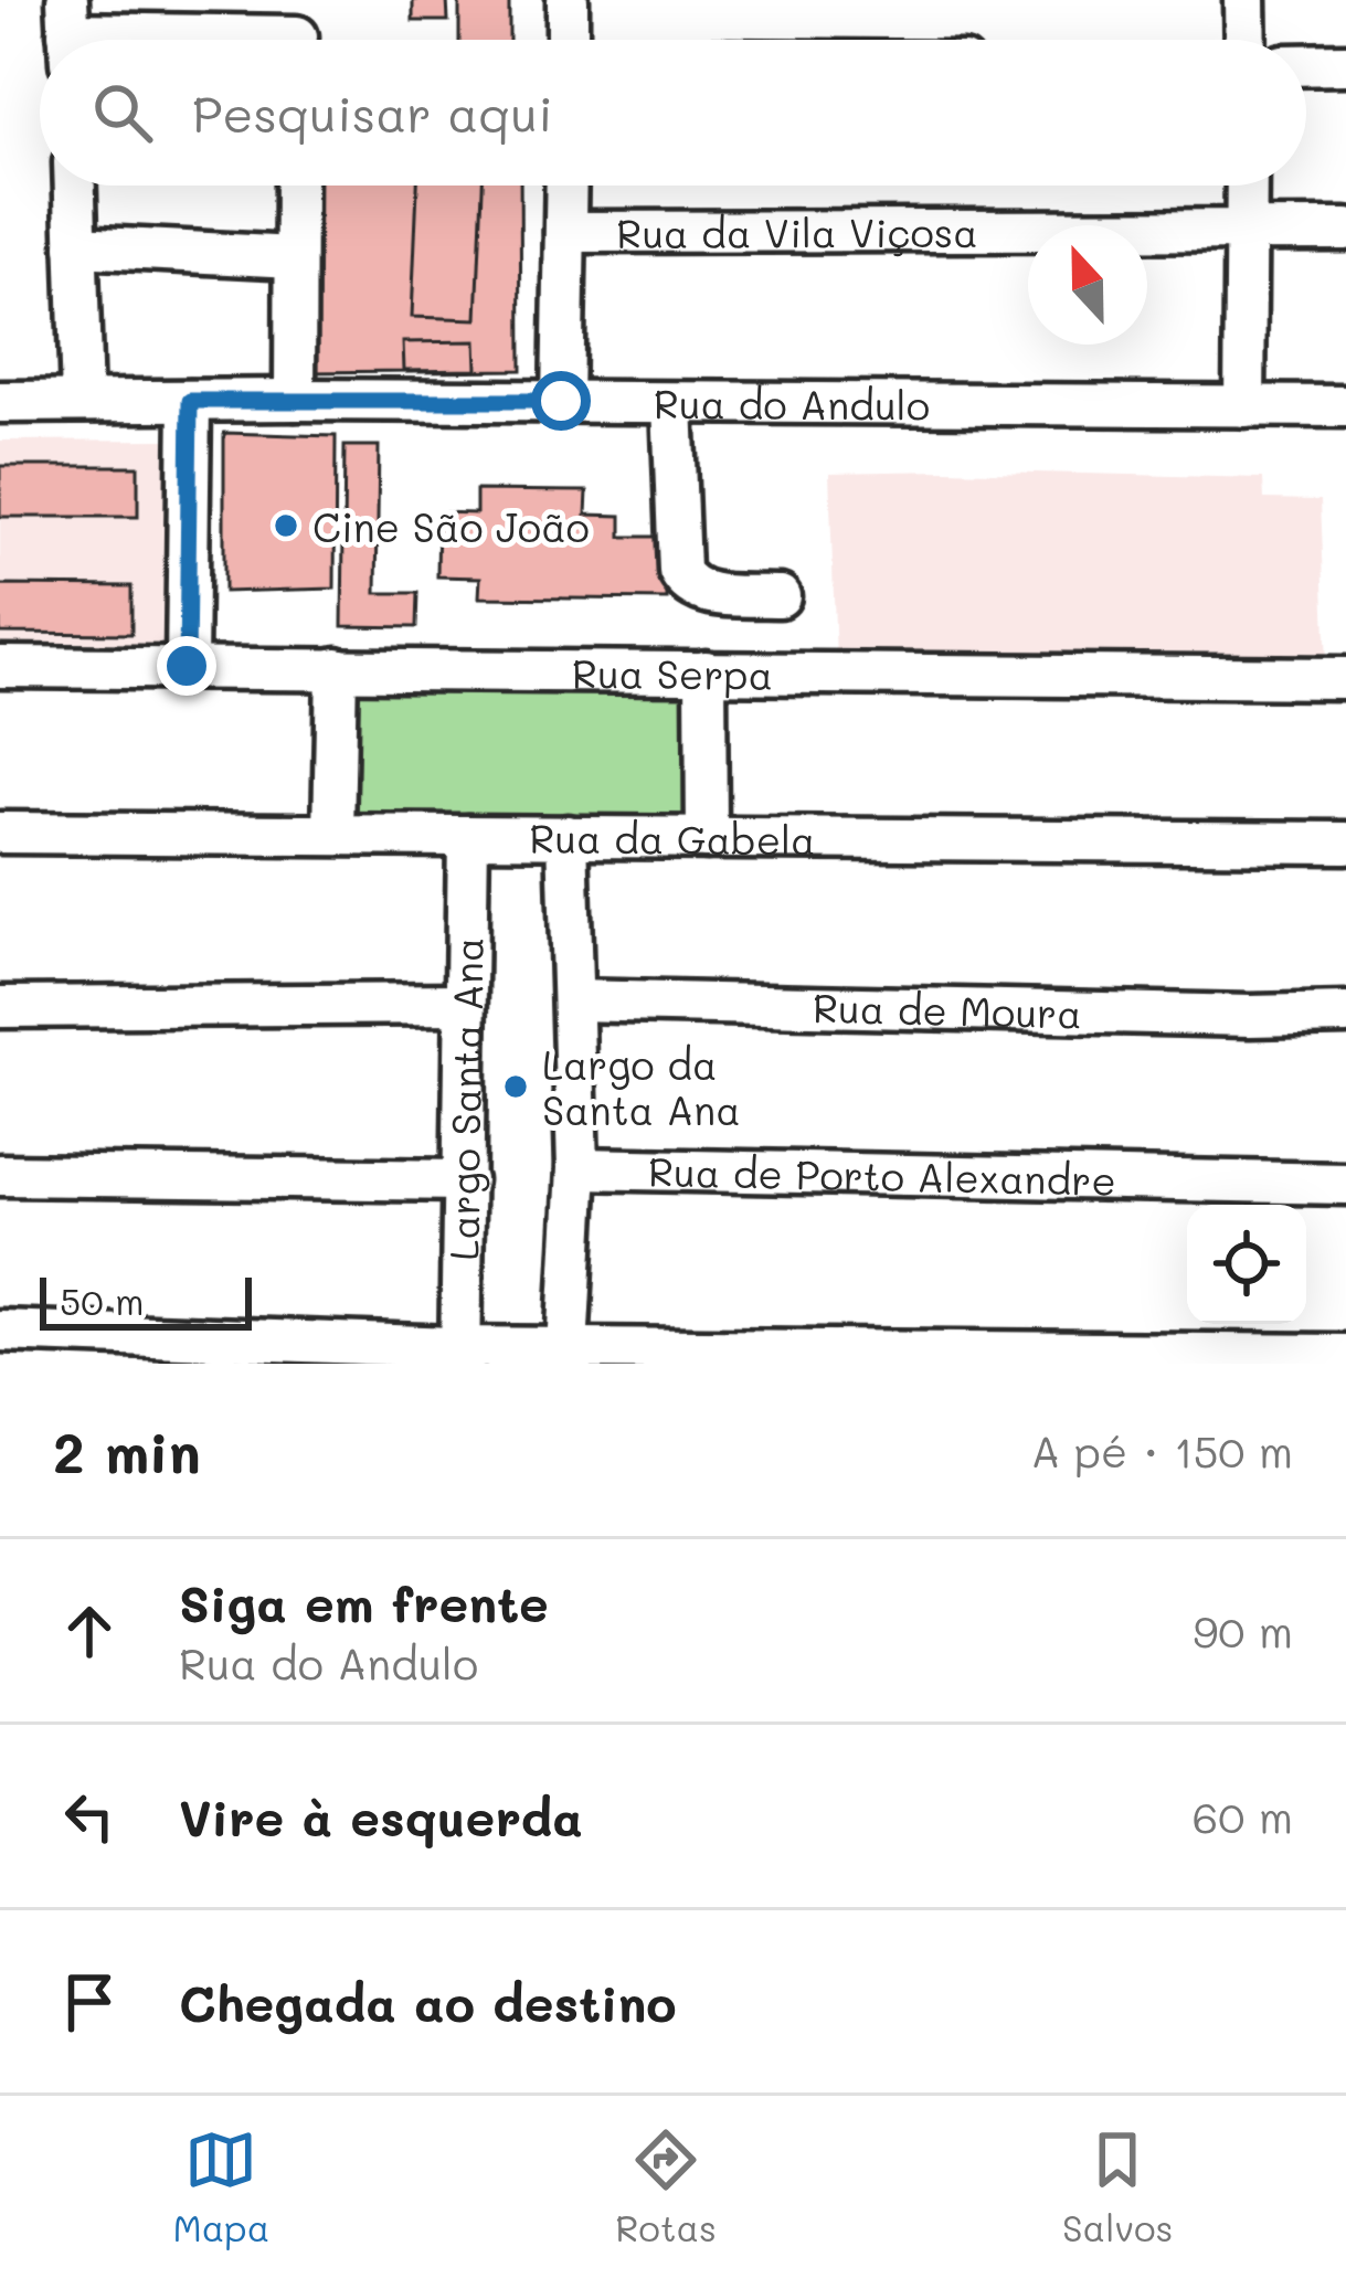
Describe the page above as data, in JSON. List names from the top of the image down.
{
  "streets": {
    "street": [
      "Rua da Vila Viçosa",
      "Rua do Andulo",
      "Rua Serpa",
      "Rua da Gabela",
      "Rua de Moura",
      "Largo Santa Ana",
      "Rua de Porto Alexandre"
    ]
  },
  "crossings": [
    ["Rua da Gabela", "Largo Santa Ana"]
  ],
  "places": ["Cine São João", "Largo da Santa Ana"],
  "scale_bar": "50 m",
  "north": "top",
  "page": {
    "search": "Pesquisar aqui",
    "scale": "50 m",
    "heading": ["2 min", "A pé · 150 m"],
    "list": [
      ["Siga em frente", "Rua do Andulo", "90 m"],
      ["Vire à esquerda", "60 m"],
      "Chegada ao destino"
    ],
    "nav": ["Mapa", "Rotas", "Salvos"]
  }
}
